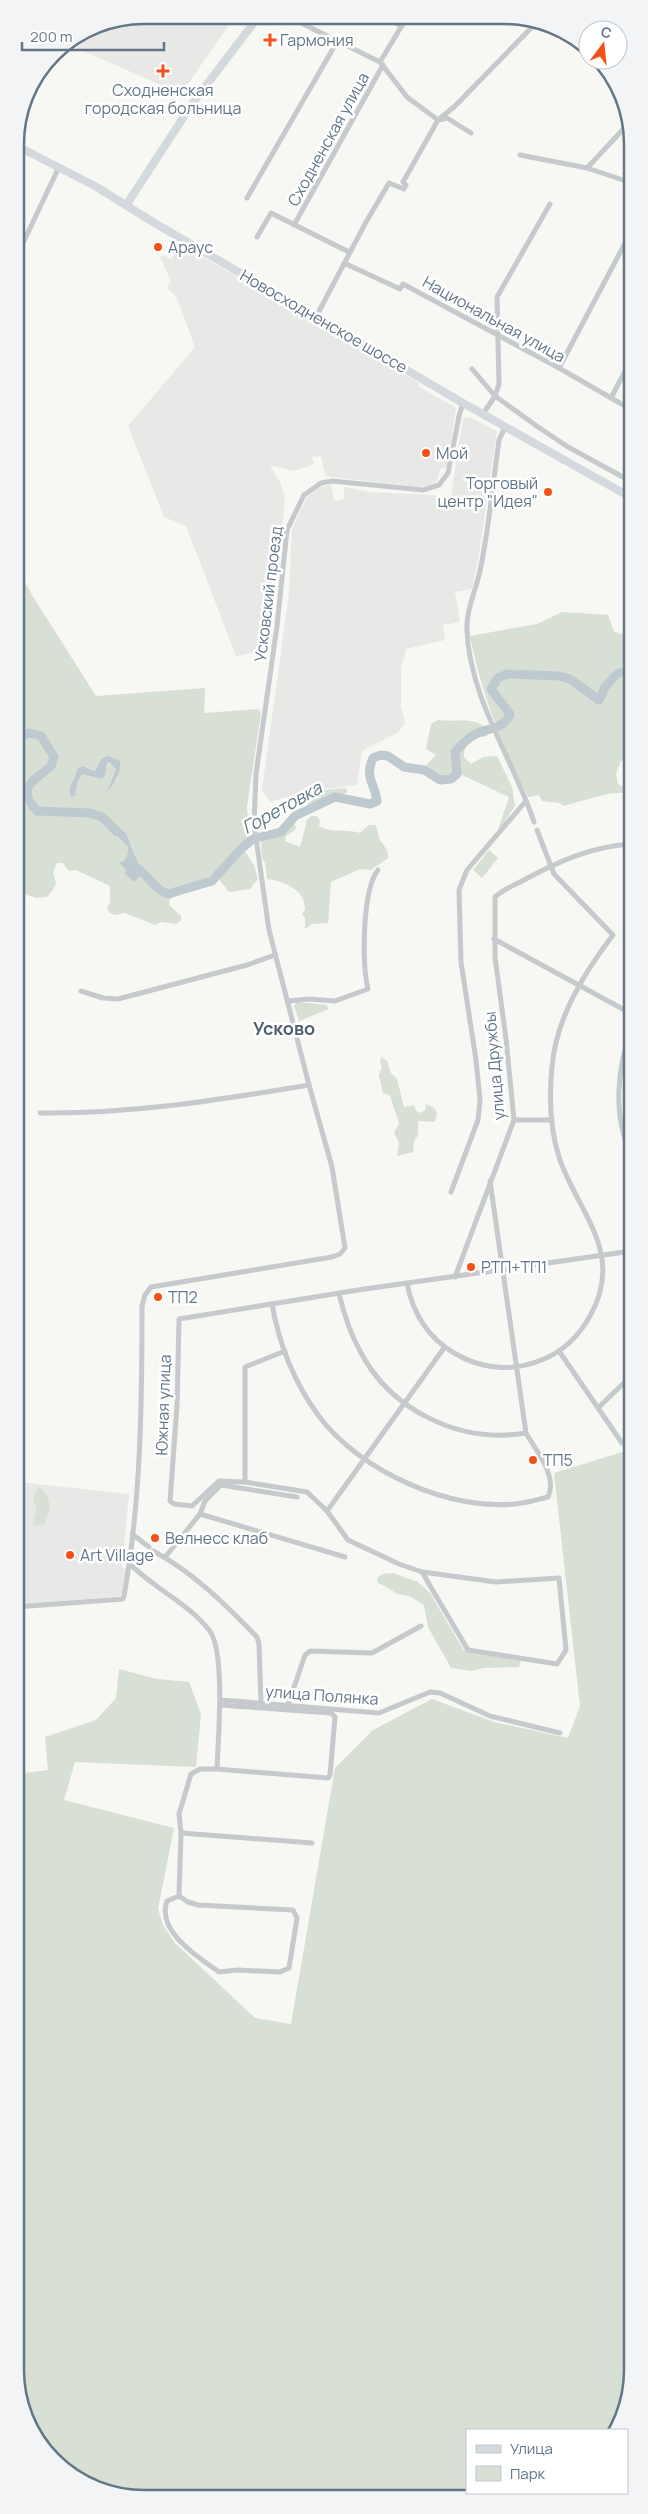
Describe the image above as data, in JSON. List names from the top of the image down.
{
  "streets": {
    "main road": ["Новосходненское шоссе"],
    "street": [
      "Сходненская улица",
      "Национальная улица",
      "Усковский проезд",
      "улица Дружбы",
      "Южная улица",
      "улица Полянка"
    ]
  },
  "crossings": [
    ["Новосходненское шоссе", "Усковский проезд"]
  ],
  "districts": ["Усково"],
  "water": ["Горетовка"],
  "places": {
    "health": ["Гармония", "Сходненская городская больница"],
    "other": [
      "Араус",
      "Мой",
      "Торговый центр \"Идея\"",
      "РТП+ТП1",
      "ТП2",
      "ТП5",
      "Велнесс клаб",
      "Art Village"
    ]
  },
  "legend": ["Улица", "Парк"],
  "scale_bar": "200 m",
  "north": "top"
}
